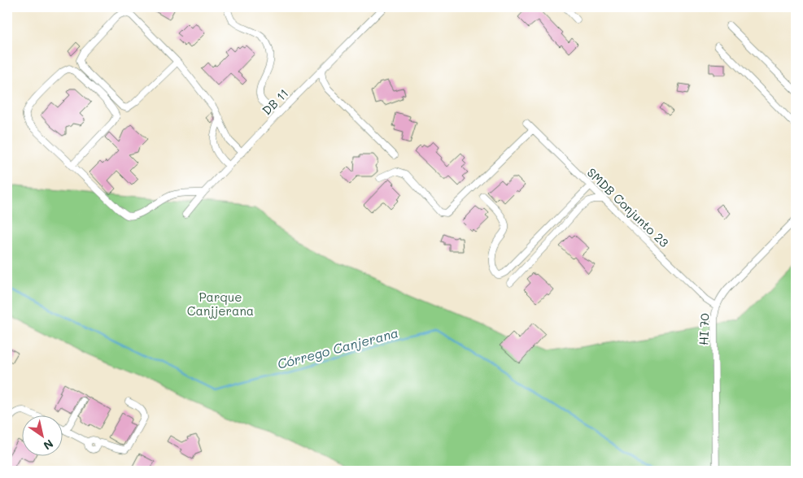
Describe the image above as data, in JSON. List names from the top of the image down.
{
  "streets": {
    "street": ["DB 11", "SMDB Conjunto 23", "HI 70"]
  },
  "crossings": [
    ["SMDB Conjunto 23", "HI 70"]
  ],
  "water": ["Córrego Canjerana"],
  "parks": ["Parque Canjjerana"],
  "north": "bottom right"
}
